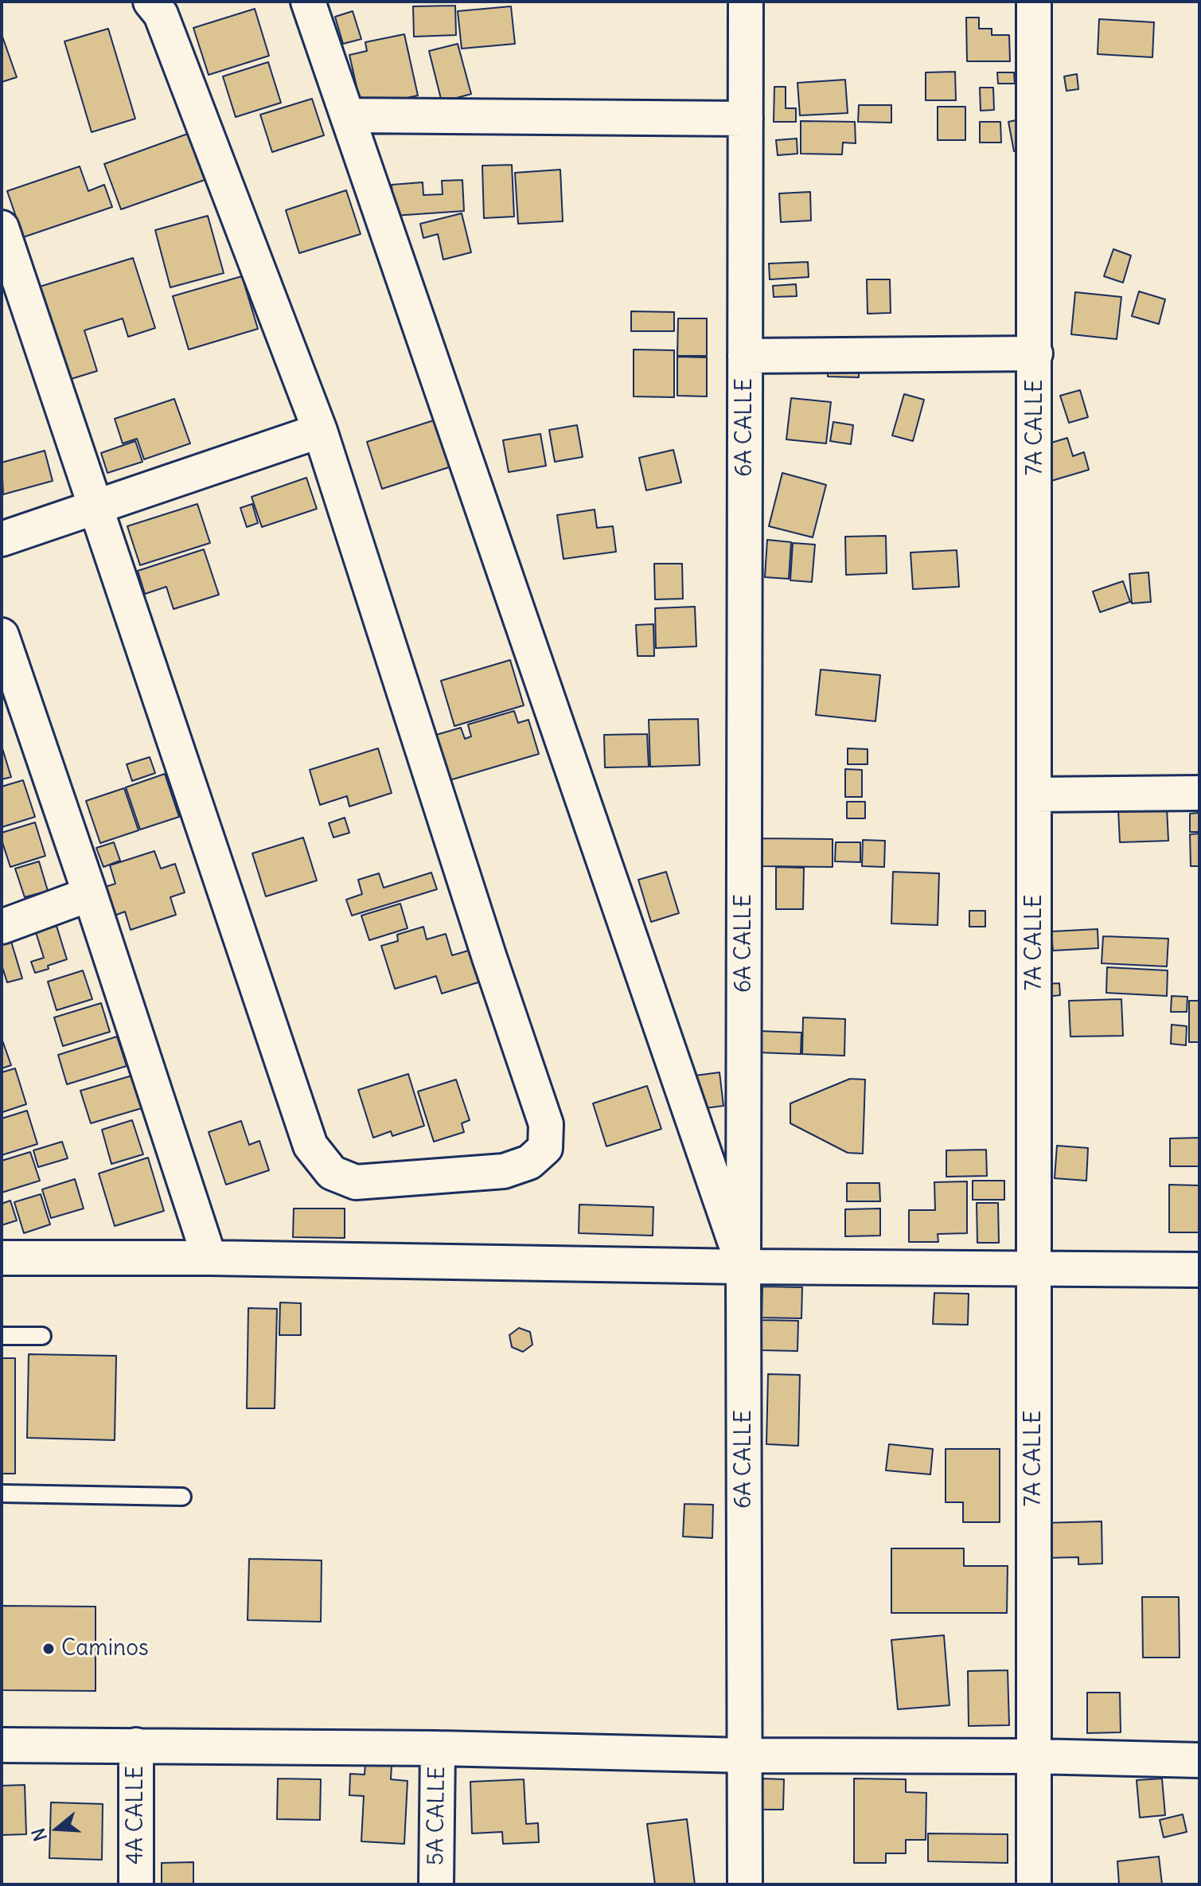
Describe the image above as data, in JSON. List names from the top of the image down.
{
  "streets": {
    "street": [
      "6A CALLE",
      "7A CALLE",
      "4A CALLE",
      "5A CALLE"
    ]
  },
  "places": ["Caminos"],
  "north": "left"
}
